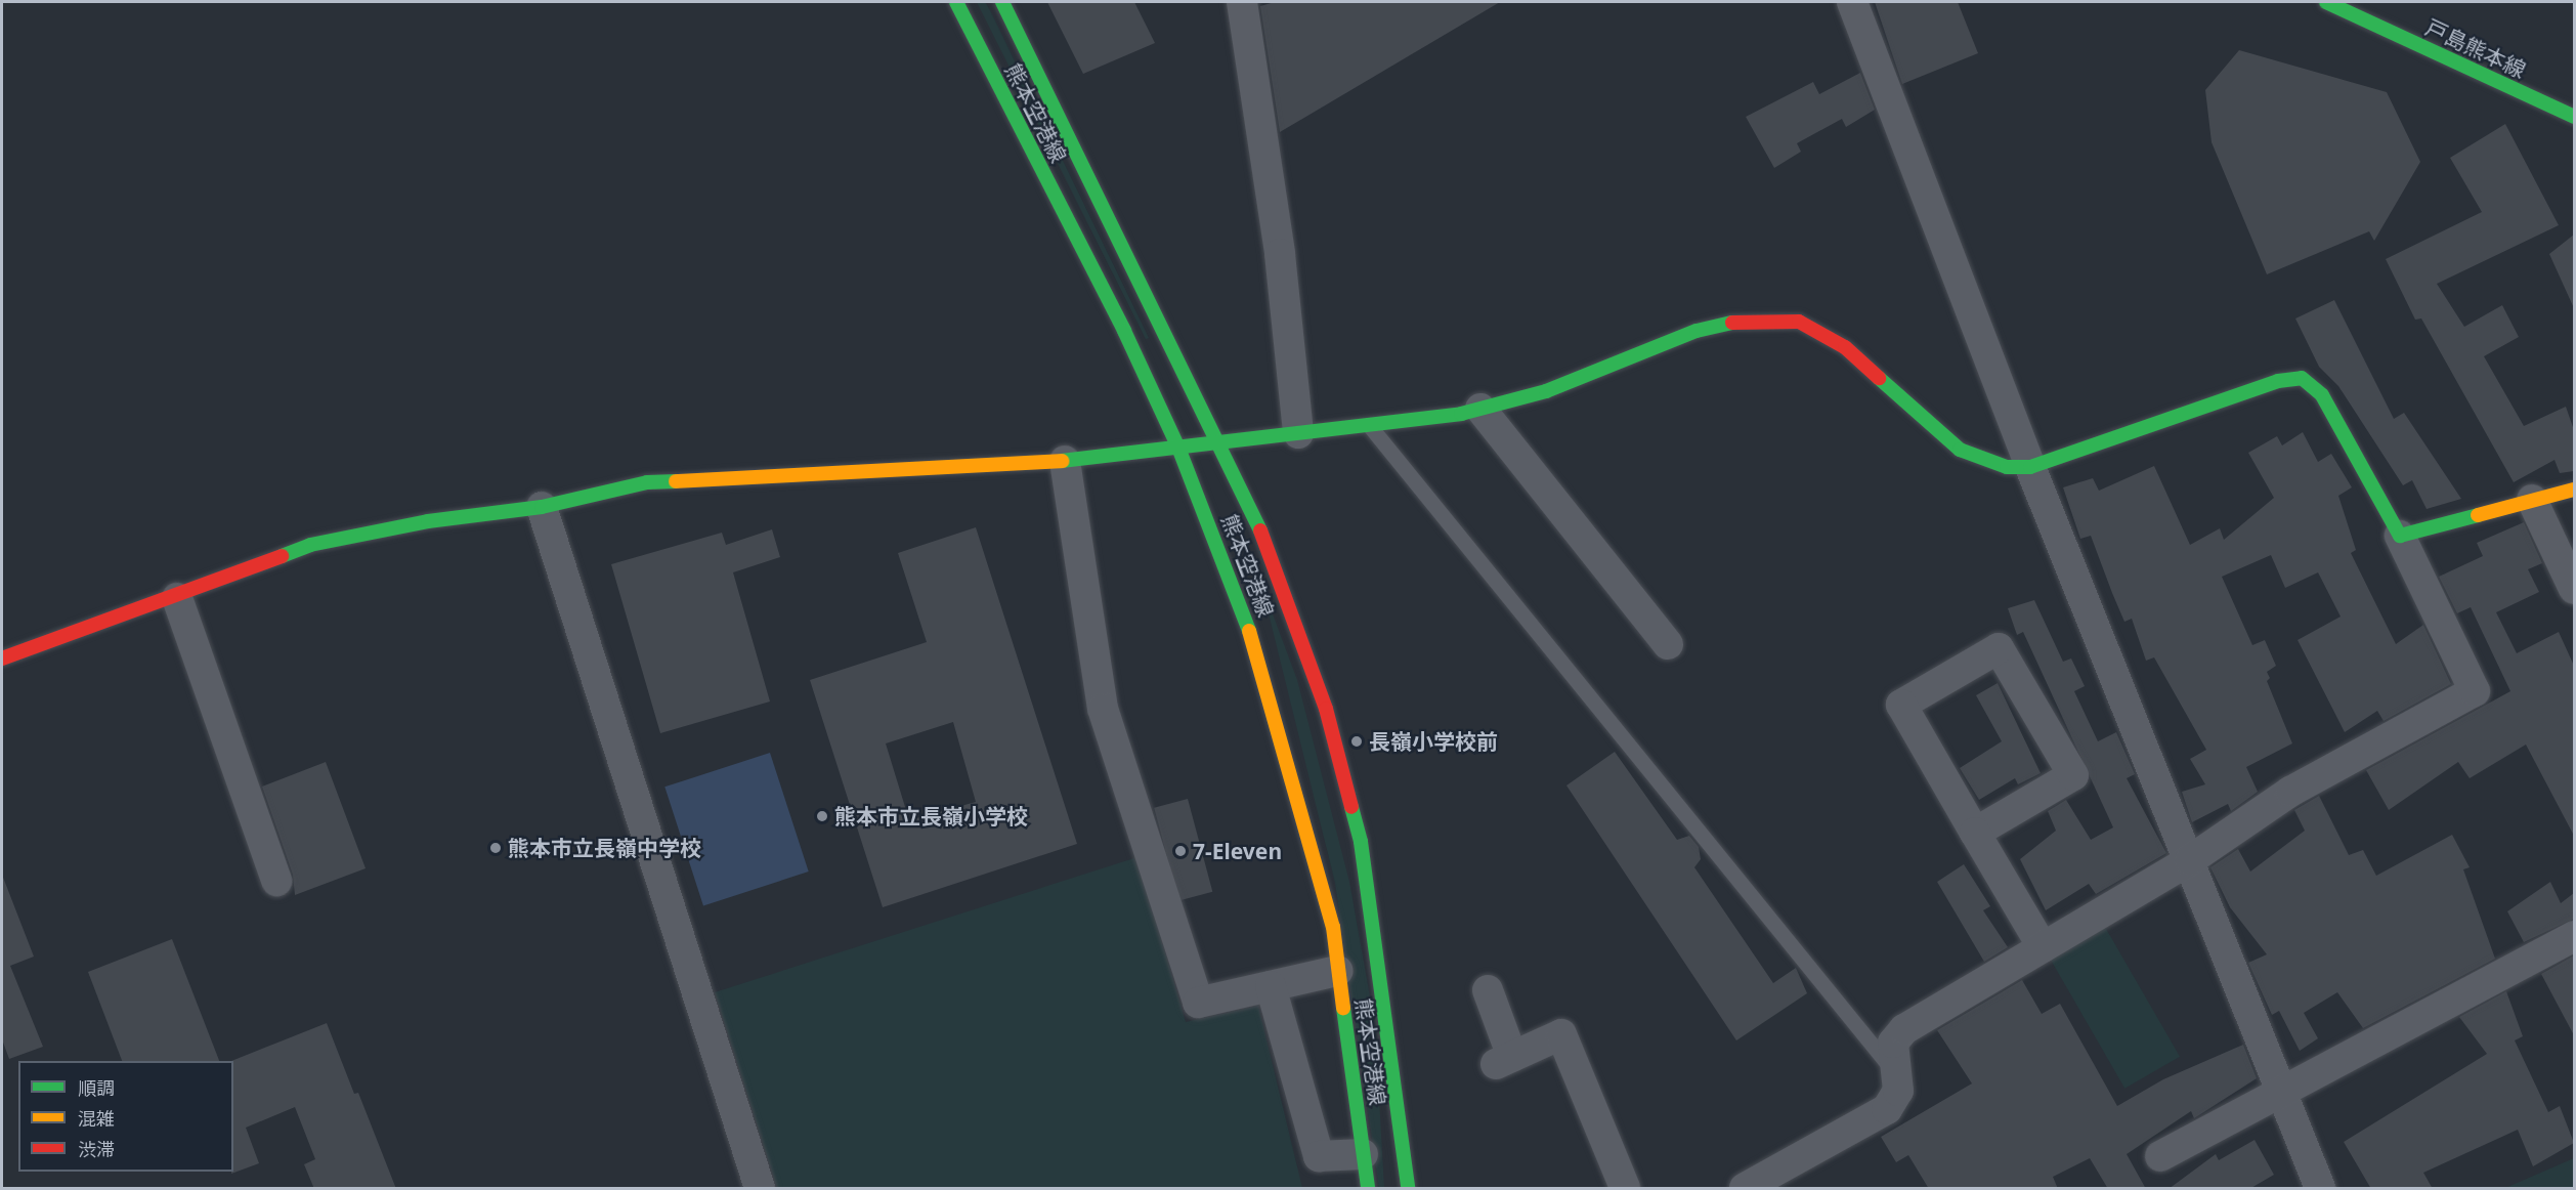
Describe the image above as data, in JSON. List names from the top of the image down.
{
  "streets": {
    "main road": ["戸島熊本線", "熊本空港線"]
  },
  "places": [
    "長嶺小学校前",
    "熊本市立長嶺小学校",
    "熊本市立長嶺中学校",
    "7-Eleven"
  ],
  "legend": ["順調", "混雑", "渋滞"]
}
